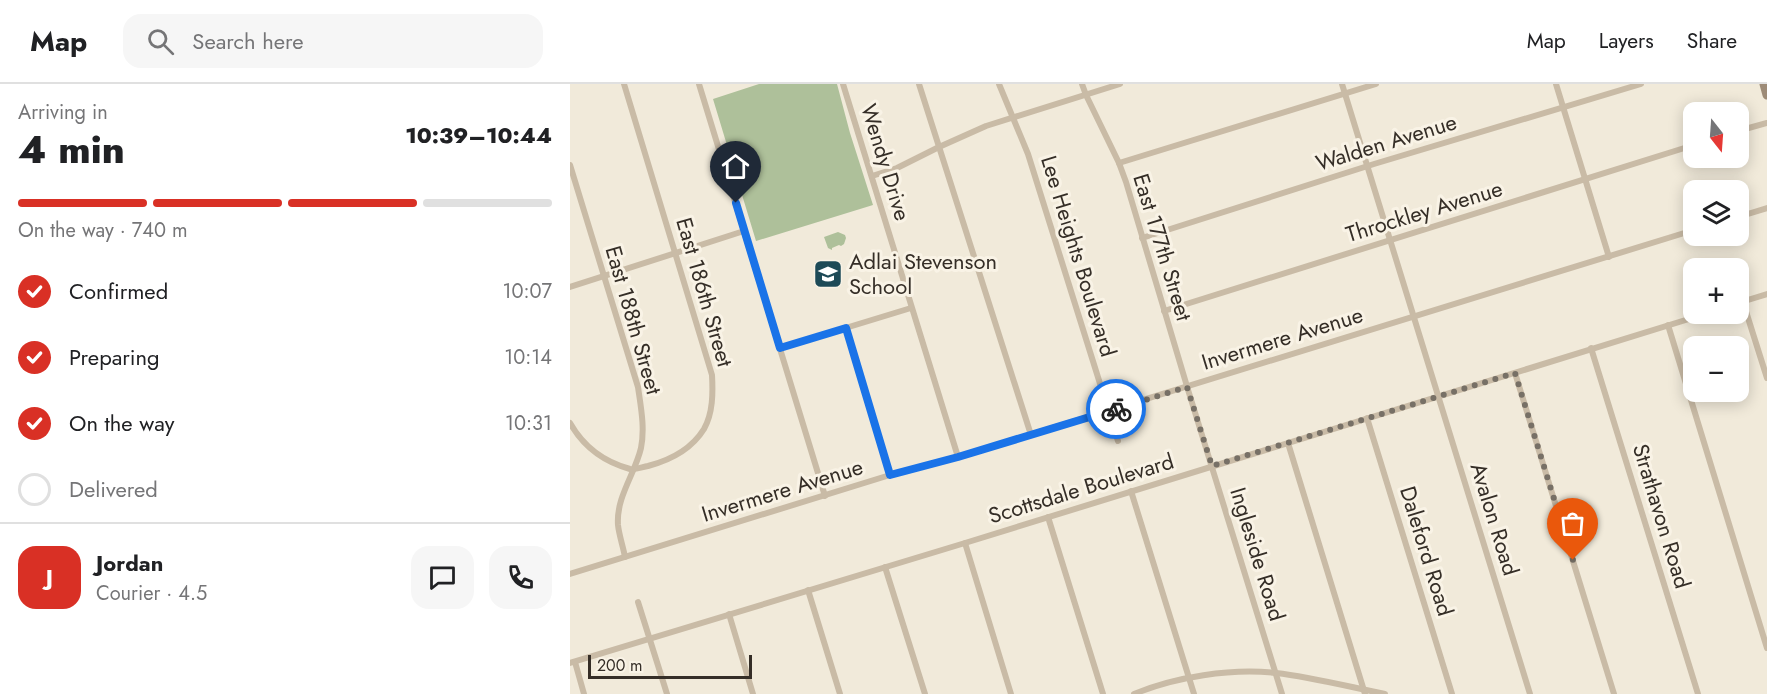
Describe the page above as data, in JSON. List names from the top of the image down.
{
  "streets": {
    "street": [
      "Walden Avenue",
      "Wendy Drive",
      "Throckley Avenue",
      "East 177th Street",
      "Lee Heights Boulevard",
      "East 186th Street",
      "East 188th Street",
      "Invermere Avenue",
      "Scottsdale Boulevard",
      "Strathavon Road",
      "Avalon Road",
      "Daleford Road",
      "Ingleside Road"
    ]
  },
  "crossings": [
    ["Walden Avenue", "East 177th Street"],
    ["Walden Avenue", "Avalon Road"],
    ["Wendy Drive", "Invermere Avenue"],
    ["Throckley Avenue", "East 177th Street"],
    ["Throckley Avenue", "Avalon Road"],
    ["East 177th Street", "Invermere Avenue"],
    ["East 177th Street", "Ingleside Road"],
    ["Lee Heights Boulevard", "Invermere Avenue"],
    ["East 186th Street", "East 188th Street"],
    ["East 188th Street", "Invermere Avenue"],
    ["Invermere Avenue", "Avalon Road"],
    ["Scottsdale Boulevard", "Strathavon Road"],
    ["Scottsdale Boulevard", "Avalon Road"],
    ["Scottsdale Boulevard", "Daleford Road"],
    ["Scottsdale Boulevard", "Ingleside Road"]
  ],
  "places": {
    "school or university": ["Adlai Stevenson School"]
  },
  "scale_bar": "200 m",
  "north": "bottom",
  "page": {
    "header": "Map",
    "search": "Search here",
    "nav": ["Map", "Layers", "Share"],
    "heading": ["4 min", "Arriving in", "10:39–10:44"],
    "panel": ["Jordan", "Courier · 4.5"],
    "map_buttons": ["+", "−"],
    "bar": "On the way · 740 m",
    "list": [
      ["Confirmed", "10:07"],
      ["Preparing", "10:14"],
      ["On the way", "10:31"],
      "Delivered"
    ],
    "round": "J",
    "scale": "200 m"
  }
}
